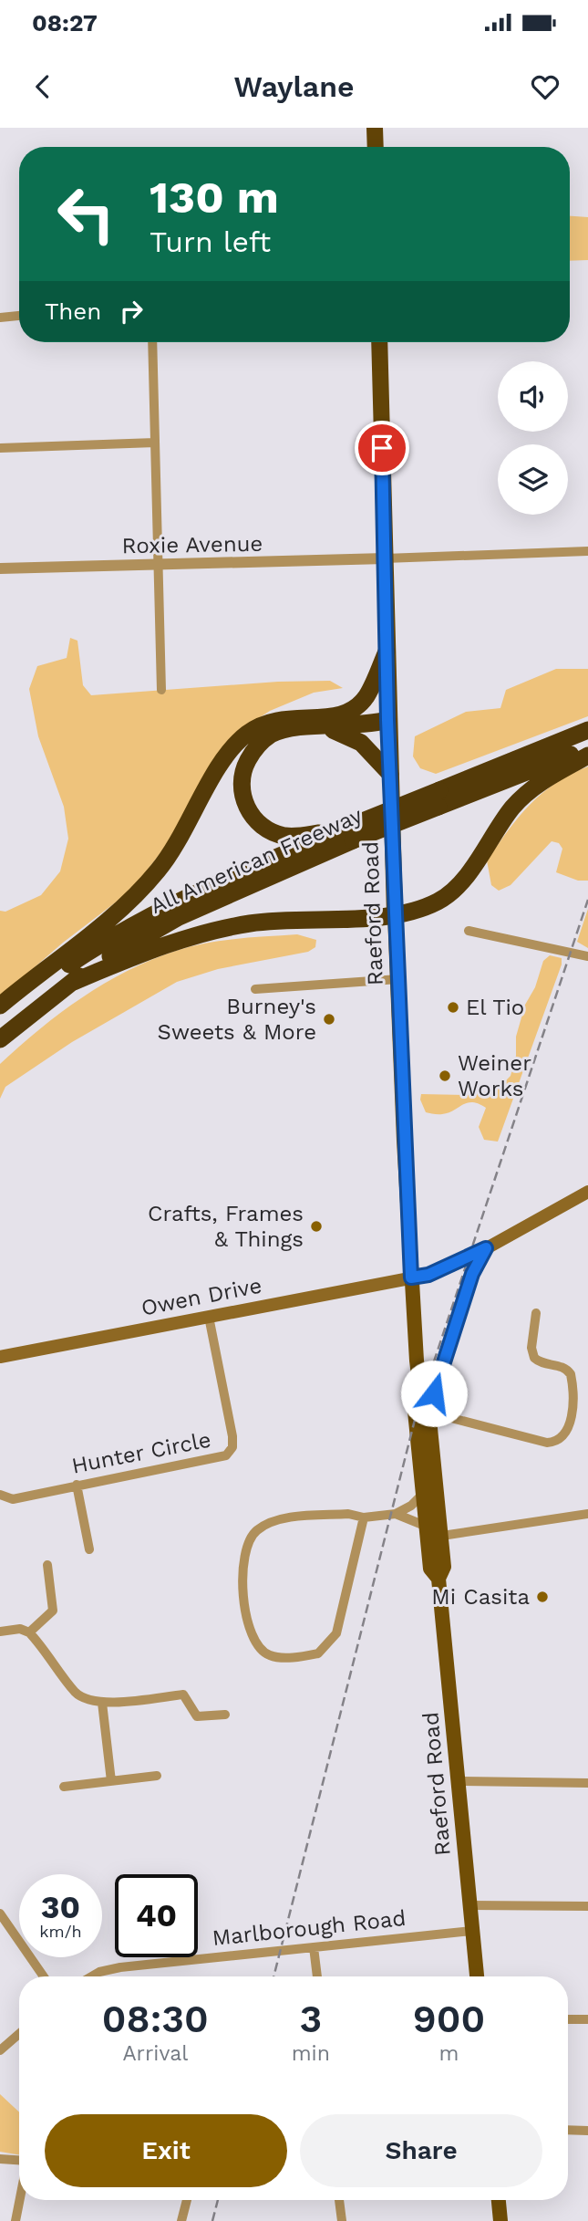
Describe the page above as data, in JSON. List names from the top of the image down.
{
  "streets": {
    "highway": ["All American Freeway", "Raeford Road"],
    "main road": ["Owen Drive"],
    "street": ["Roxie Avenue", "Hunter Circle", "Marlborough Road"]
  },
  "crossings": [
    ["Roxie Avenue", "Raeford Road"],
    ["Raeford Road", "Owen Drive"],
    ["Raeford Road", "Marlborough Road"],
    ["Owen Drive", "Hunter Circle"]
  ],
  "places": [
    "El Tio",
    "Burney's Sweets & More",
    "Weiner Works",
    "Crafts, Frames & Things",
    "Mi Casita"
  ],
  "page": {
    "status": "08:27",
    "header": "Waylane",
    "turn": ["130 m", "Turn left"],
    "then": "Then",
    "speed": "30 km/h",
    "limit": "40",
    "eta": [
      "08:30",
      "Arrival",
      "3",
      "min",
      "900",
      "m"
    ],
    "buttons": ["Exit", "Share"]
  }
}
